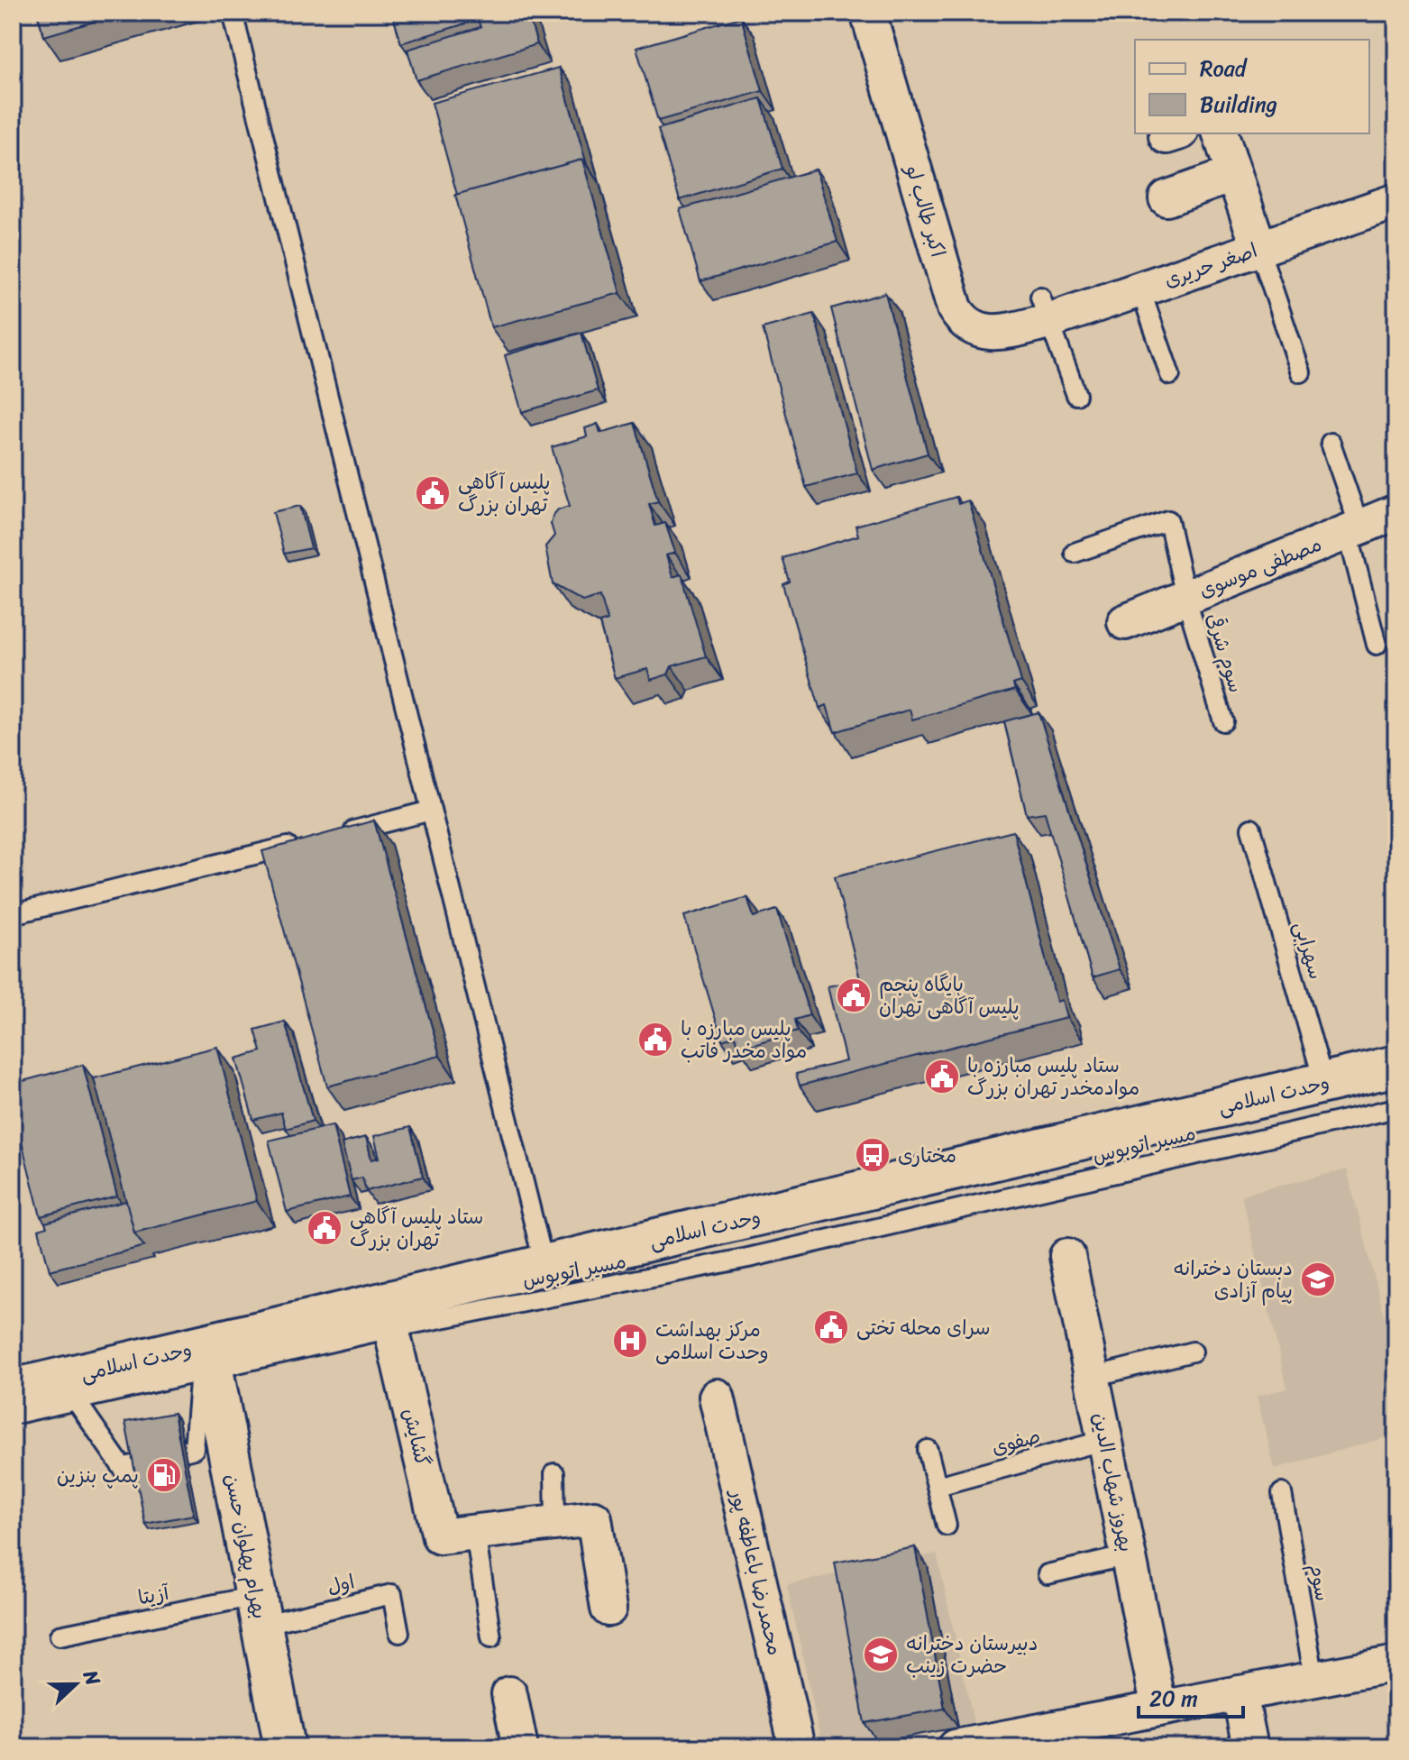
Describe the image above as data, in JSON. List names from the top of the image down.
{
  "streets": {
    "main road": ["وحدت اسلامی", "بهرام پهلوان حسن"],
    "street": [
      "اکبر طالب لو",
      "اصغر حریری",
      "مصطفی موسوی",
      "گشایش",
      "بهروز شهاب الدین",
      "محمدرضا باعاطفه پور"
    ],
    "lane": [
      "سوم شرقی",
      "سهرابی",
      "مسیر اتوبوس",
      "صفوی",
      "سوم",
      "اول",
      "آزیتا"
    ]
  },
  "crossings": [
    ["اکبر طالب لو", "اصغر حریری"],
    ["مصطفی موسوی", "سوم شرقی"],
    ["سهرابی", "وحدت اسلامی"],
    ["وحدت اسلامی", "مسیر اتوبوس"],
    ["وحدت اسلامی", "گشایش"],
    ["وحدت اسلامی", "بهرام پهلوان حسن"],
    ["مسیر اتوبوس", "گشایش"],
    ["صفوی", "بهروز شهاب الدین"],
    ["بهرام پهلوان حسن", "اول"],
    ["بهرام پهلوان حسن", "آزیتا"],
    ["اول", "آزیتا"]
  ],
  "places": {
    "public building": [
      "پلیس آگاهی تهران بزرگ",
      "پایگاه پنجم پلیس آگاهی تهران",
      "پلیس مبارزه با مواد مخدر فاتب",
      "ستاد پلیس مبارزه با موادمخدر تهران بزرگ",
      "ستاد پلیس آگاهی تهران بزرگ",
      "سرای محله تختی"
    ],
    "bus stop": ["مختاری"],
    "school or university": ["دبستان دخترانه پیام آزادی", "دبیرستان دخترانه حضرت زینب"],
    "hospital": ["مرکز بهداشت وحدت اسلامی"],
    "fuel station": ["پمپ بنزین"]
  },
  "legend": ["Road", "Building"],
  "scale_bar": "20 m",
  "north": "right"
}
